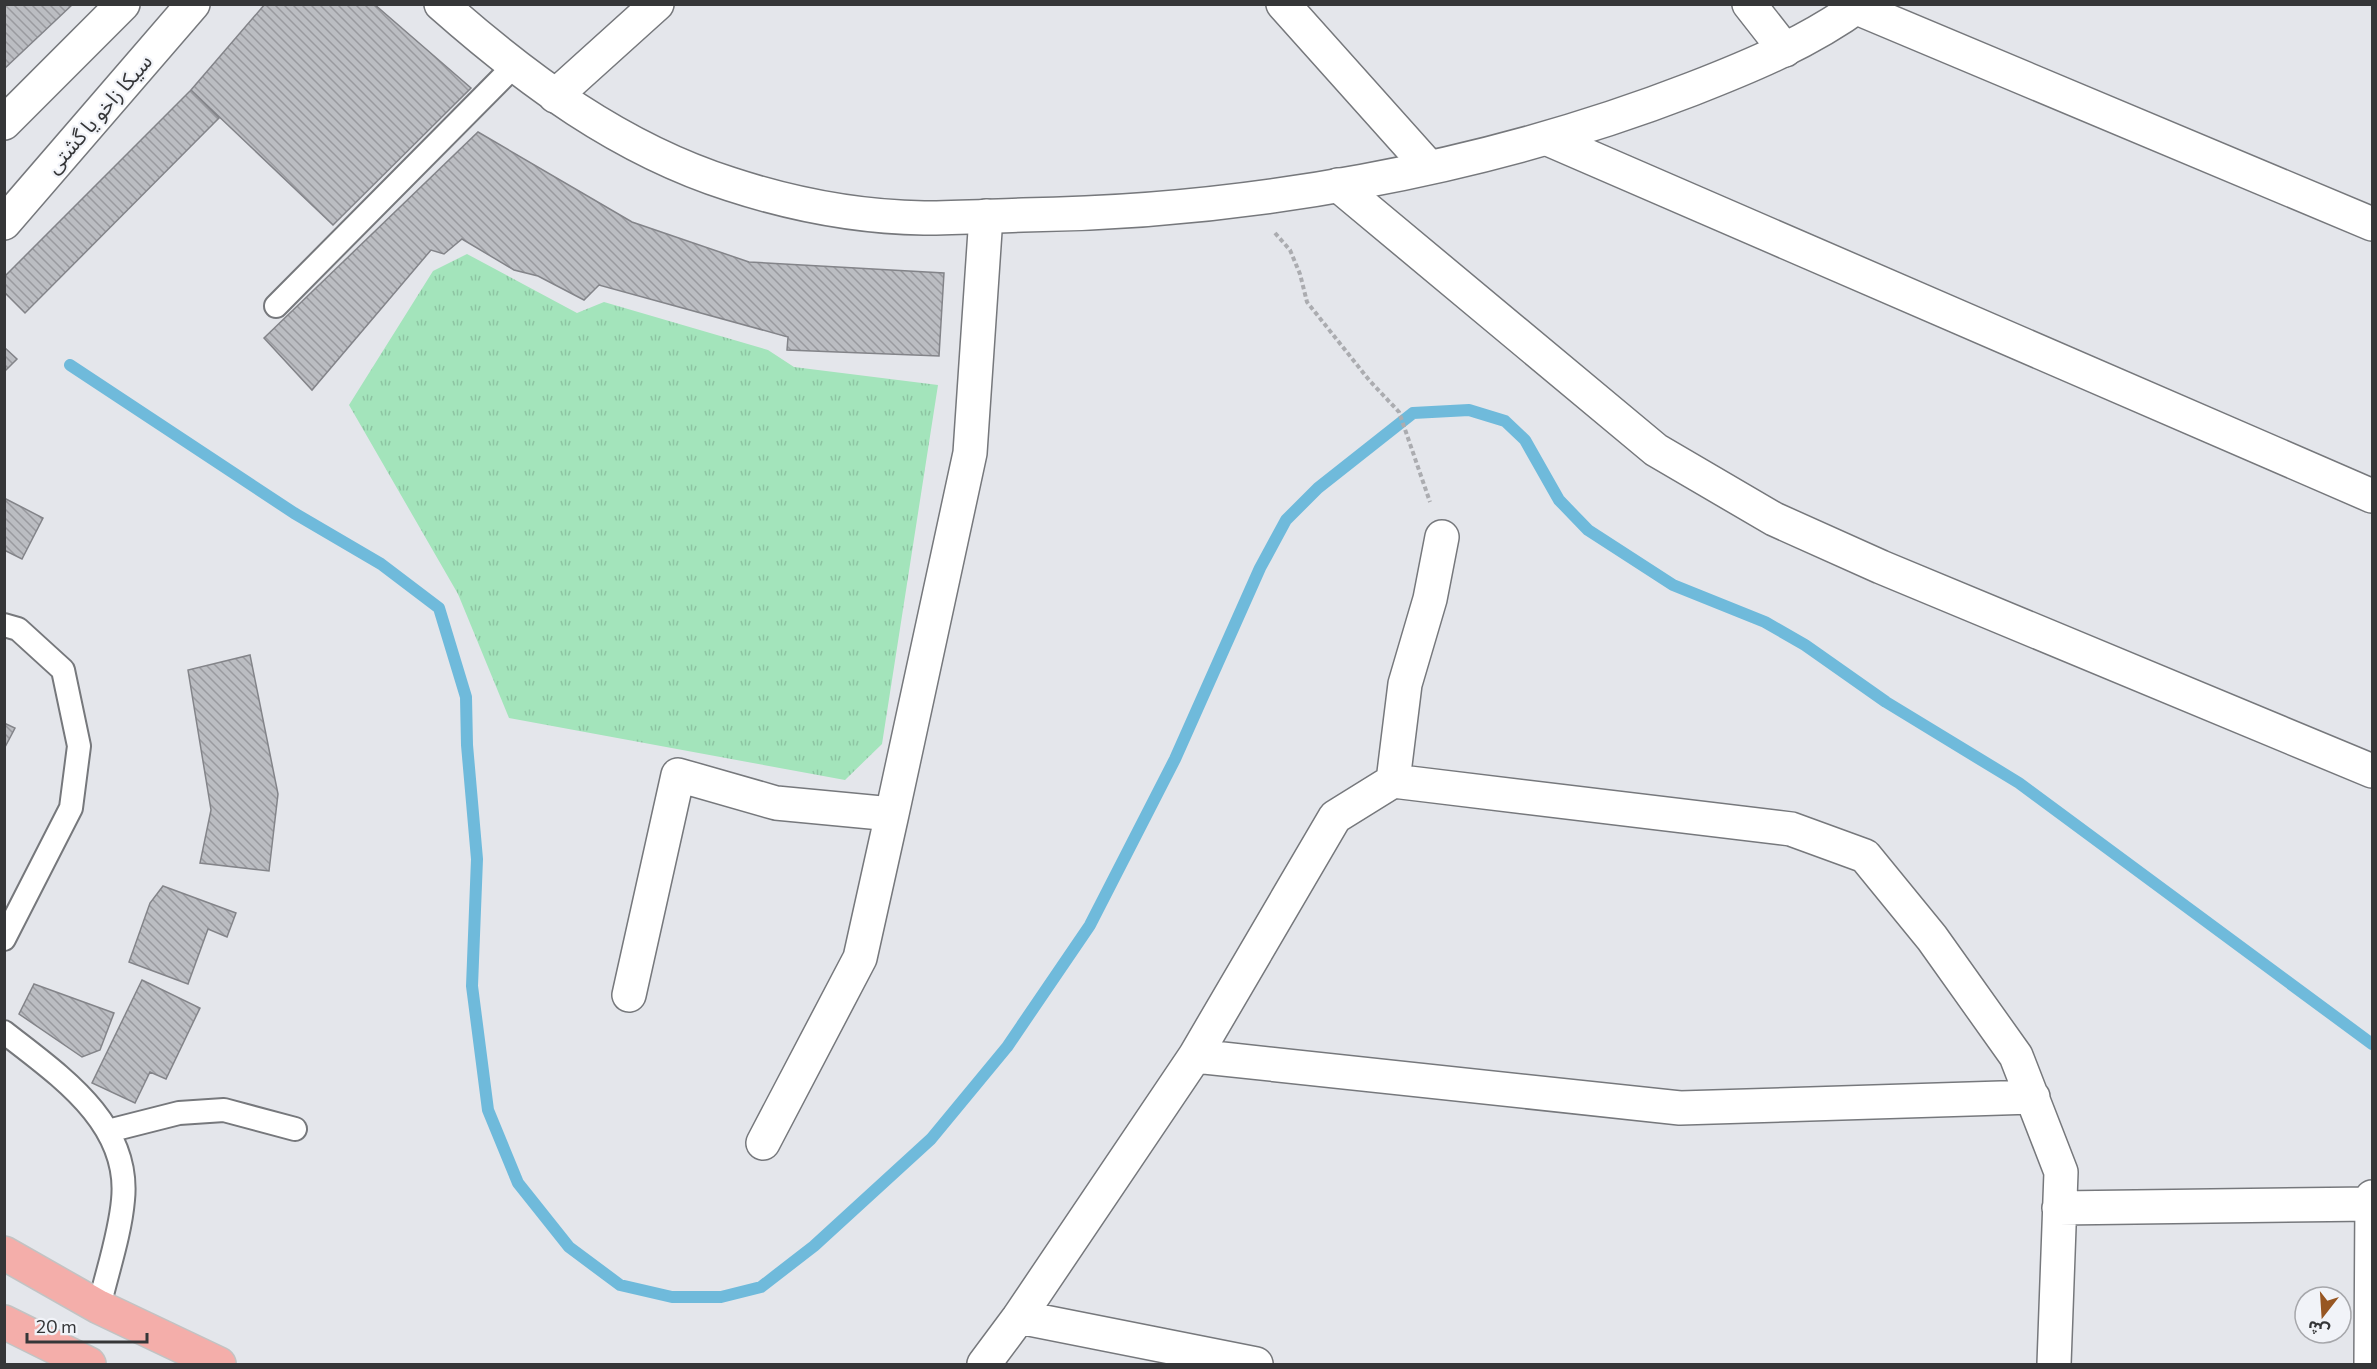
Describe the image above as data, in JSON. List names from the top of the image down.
{
  "streets": {
    "street": ["سیکا زاخو یا گشتى"]
  },
  "scale_bar": "20 m",
  "north": "bottom"
}
